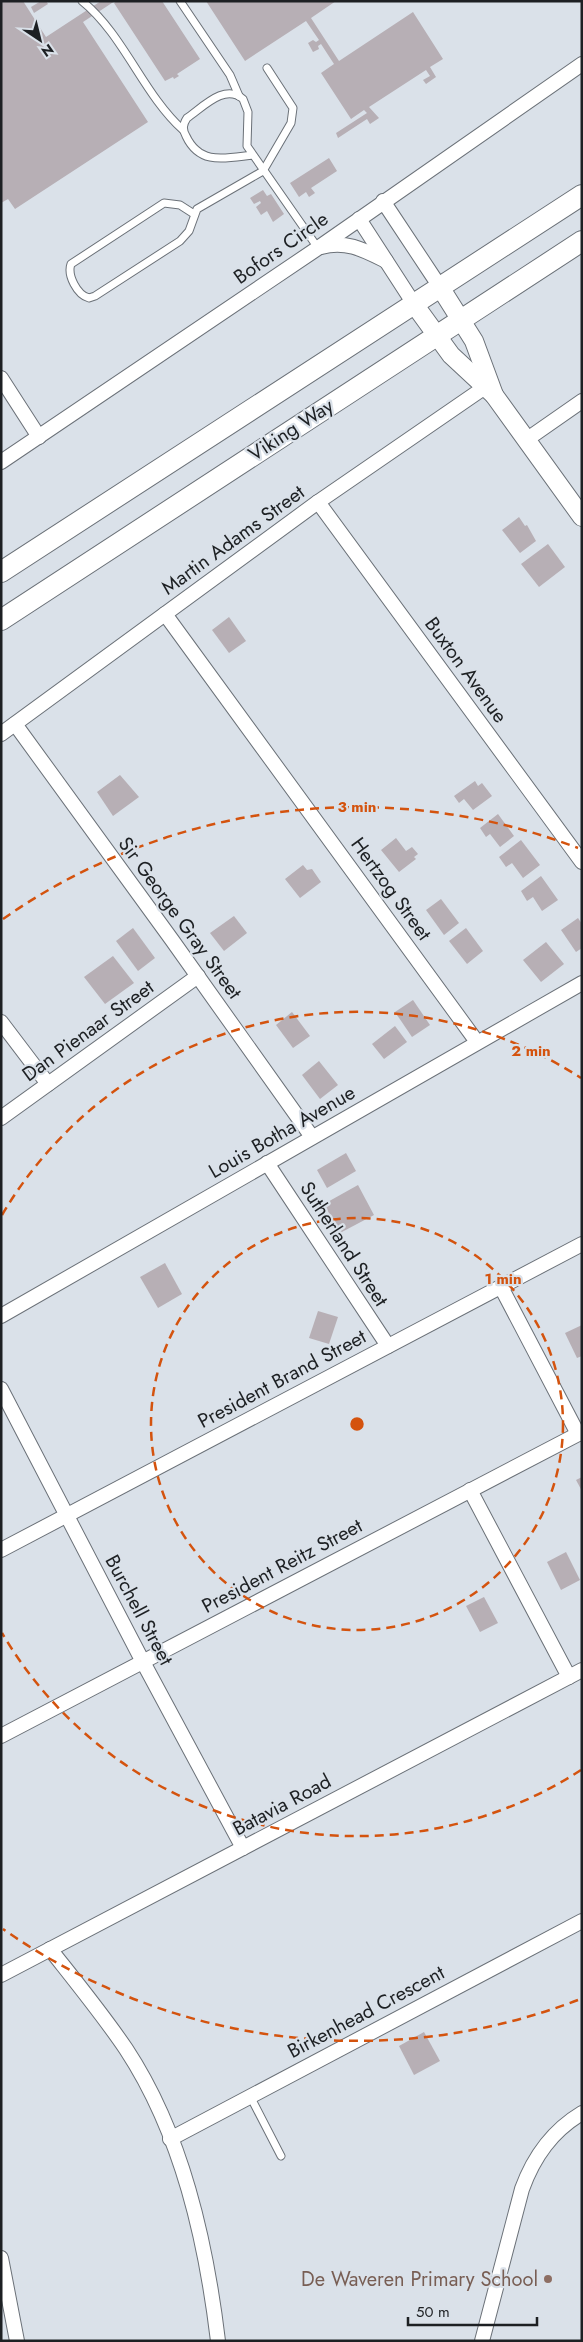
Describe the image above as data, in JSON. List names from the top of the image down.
{
  "streets": {
    "main road": ["Viking Way"],
    "street": [
      "Bofors Circle",
      "Martin Adams Street",
      "Buxton Avenue",
      "Hertzog Street",
      "Sir George Gray Street",
      "Dan Pienaar Street",
      "Louis Botha Avenue",
      "Sutherland Street",
      "President Brand Street",
      "President Reitz Street",
      "Burchell Street",
      "Batavia Road",
      "Birkenhead Crescent"
    ]
  },
  "crossings": [
    ["Martin Adams Street", "Buxton Avenue"],
    ["Martin Adams Street", "Hertzog Street"],
    ["Martin Adams Street", "Sir George Gray Street"],
    ["Hertzog Street", "Louis Botha Avenue"],
    ["Sir George Gray Street", "Dan Pienaar Street"],
    ["Sir George Gray Street", "Louis Botha Avenue"],
    ["Louis Botha Avenue", "Sutherland Street"],
    ["Sutherland Street", "President Brand Street"],
    ["President Brand Street", "Burchell Street"],
    ["President Reitz Street", "Burchell Street"],
    ["Burchell Street", "Batavia Road"]
  ],
  "places": ["De Waveren Primary School"],
  "scale_bar": "50 m",
  "north": "bottom right",
  "rings": ["3 min", "2 min", "1 min"]
}
